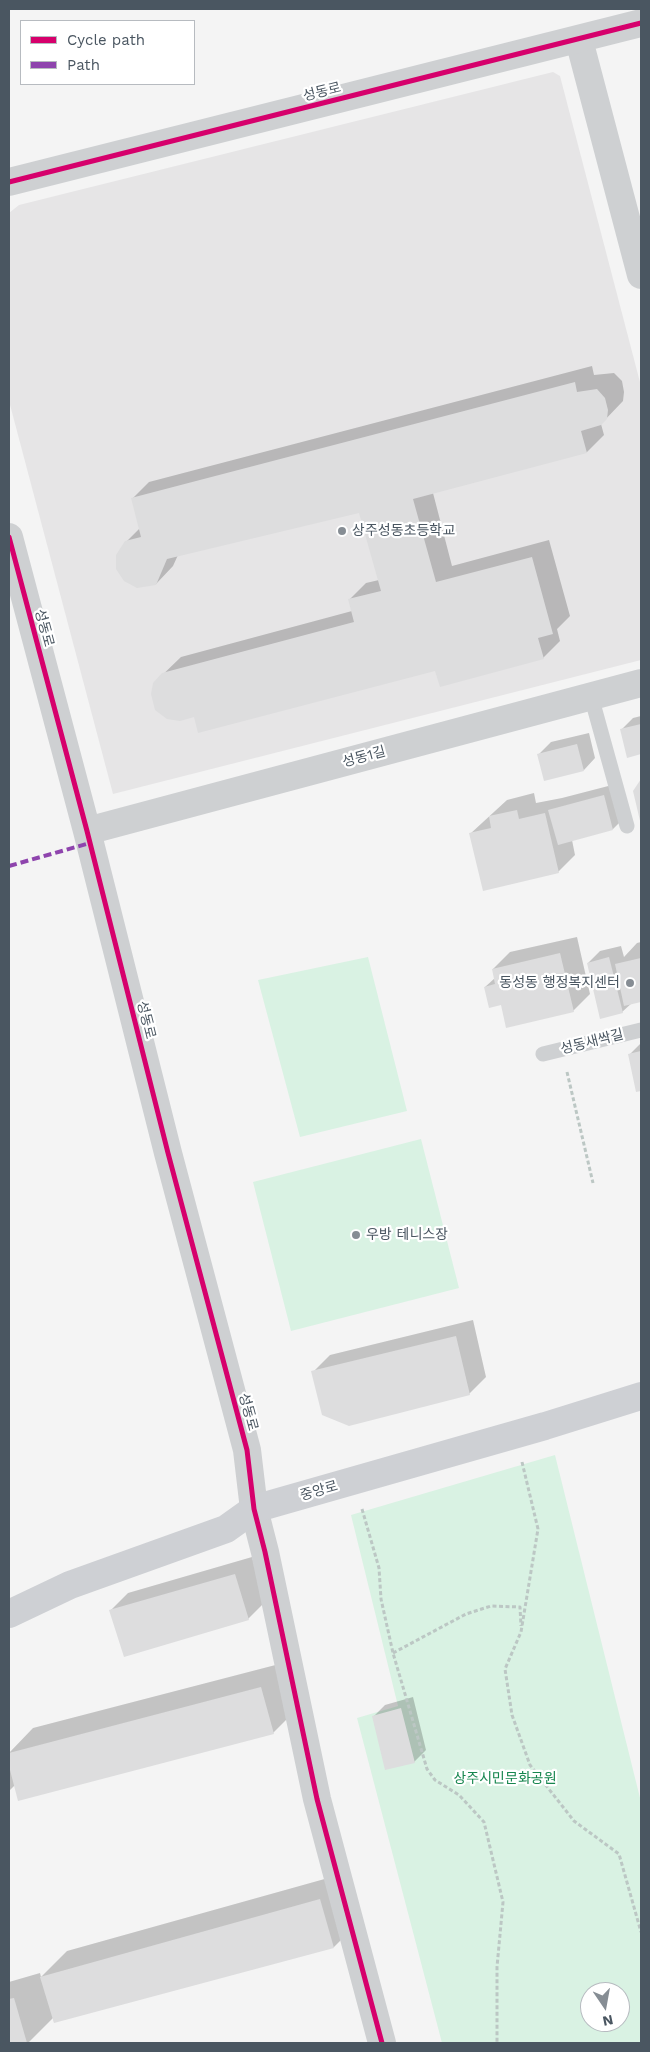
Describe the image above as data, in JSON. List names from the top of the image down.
{
  "streets": {
    "main road": ["중앙로"],
    "street": ["성동로", "성동1길"],
    "lane": ["성동새싹길"]
  },
  "crossings": [
    ["성동로", "성동1길"],
    ["성동로", "중앙로"]
  ],
  "parks": ["상주시민문화공원"],
  "places": ["상주성동초등학교", "동성동 행정복지센터", "우방 테니스장"],
  "legend": ["Cycle path", "Path"],
  "north": "bottom"
}
